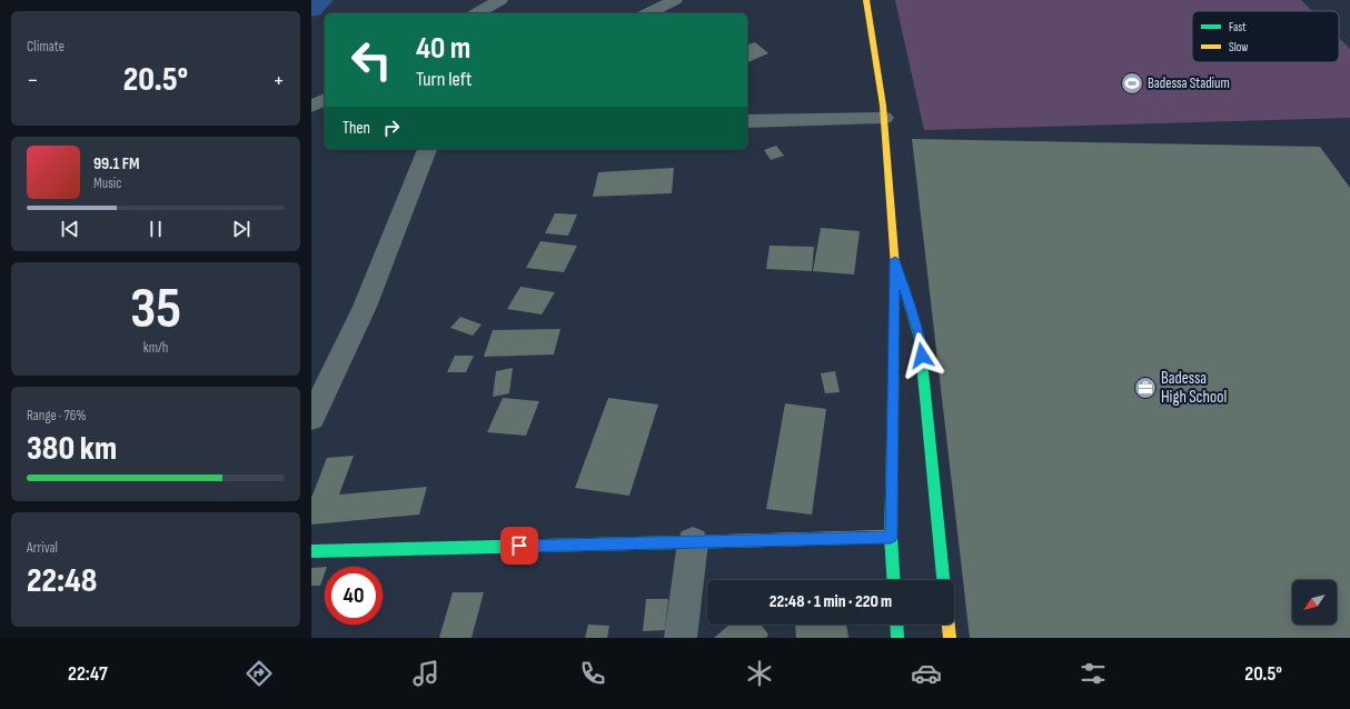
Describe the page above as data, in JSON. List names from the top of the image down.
{
  "places": {
    "sports": ["Badessa Stadium"],
    "office": ["Badessa High School"]
  },
  "legend": ["Fast", "Slow"],
  "north": "bottom left",
  "page": {
    "tile": [
      "Climate",
      ["35", "km/h"],
      ["Range · 76%", "380 km"],
      ["Arrival", "22:48"]
    ],
    "turn": ["40 m", "Turn left"],
    "heat": ["−", "20.5°", "+"],
    "then": "Then",
    "song": ["99.1 FM", "Music"],
    "limit": "40",
    "trip": "22:48 · 1 min · 220 m",
    "tabs": ["22:47", "20.5°"]
  }
}
